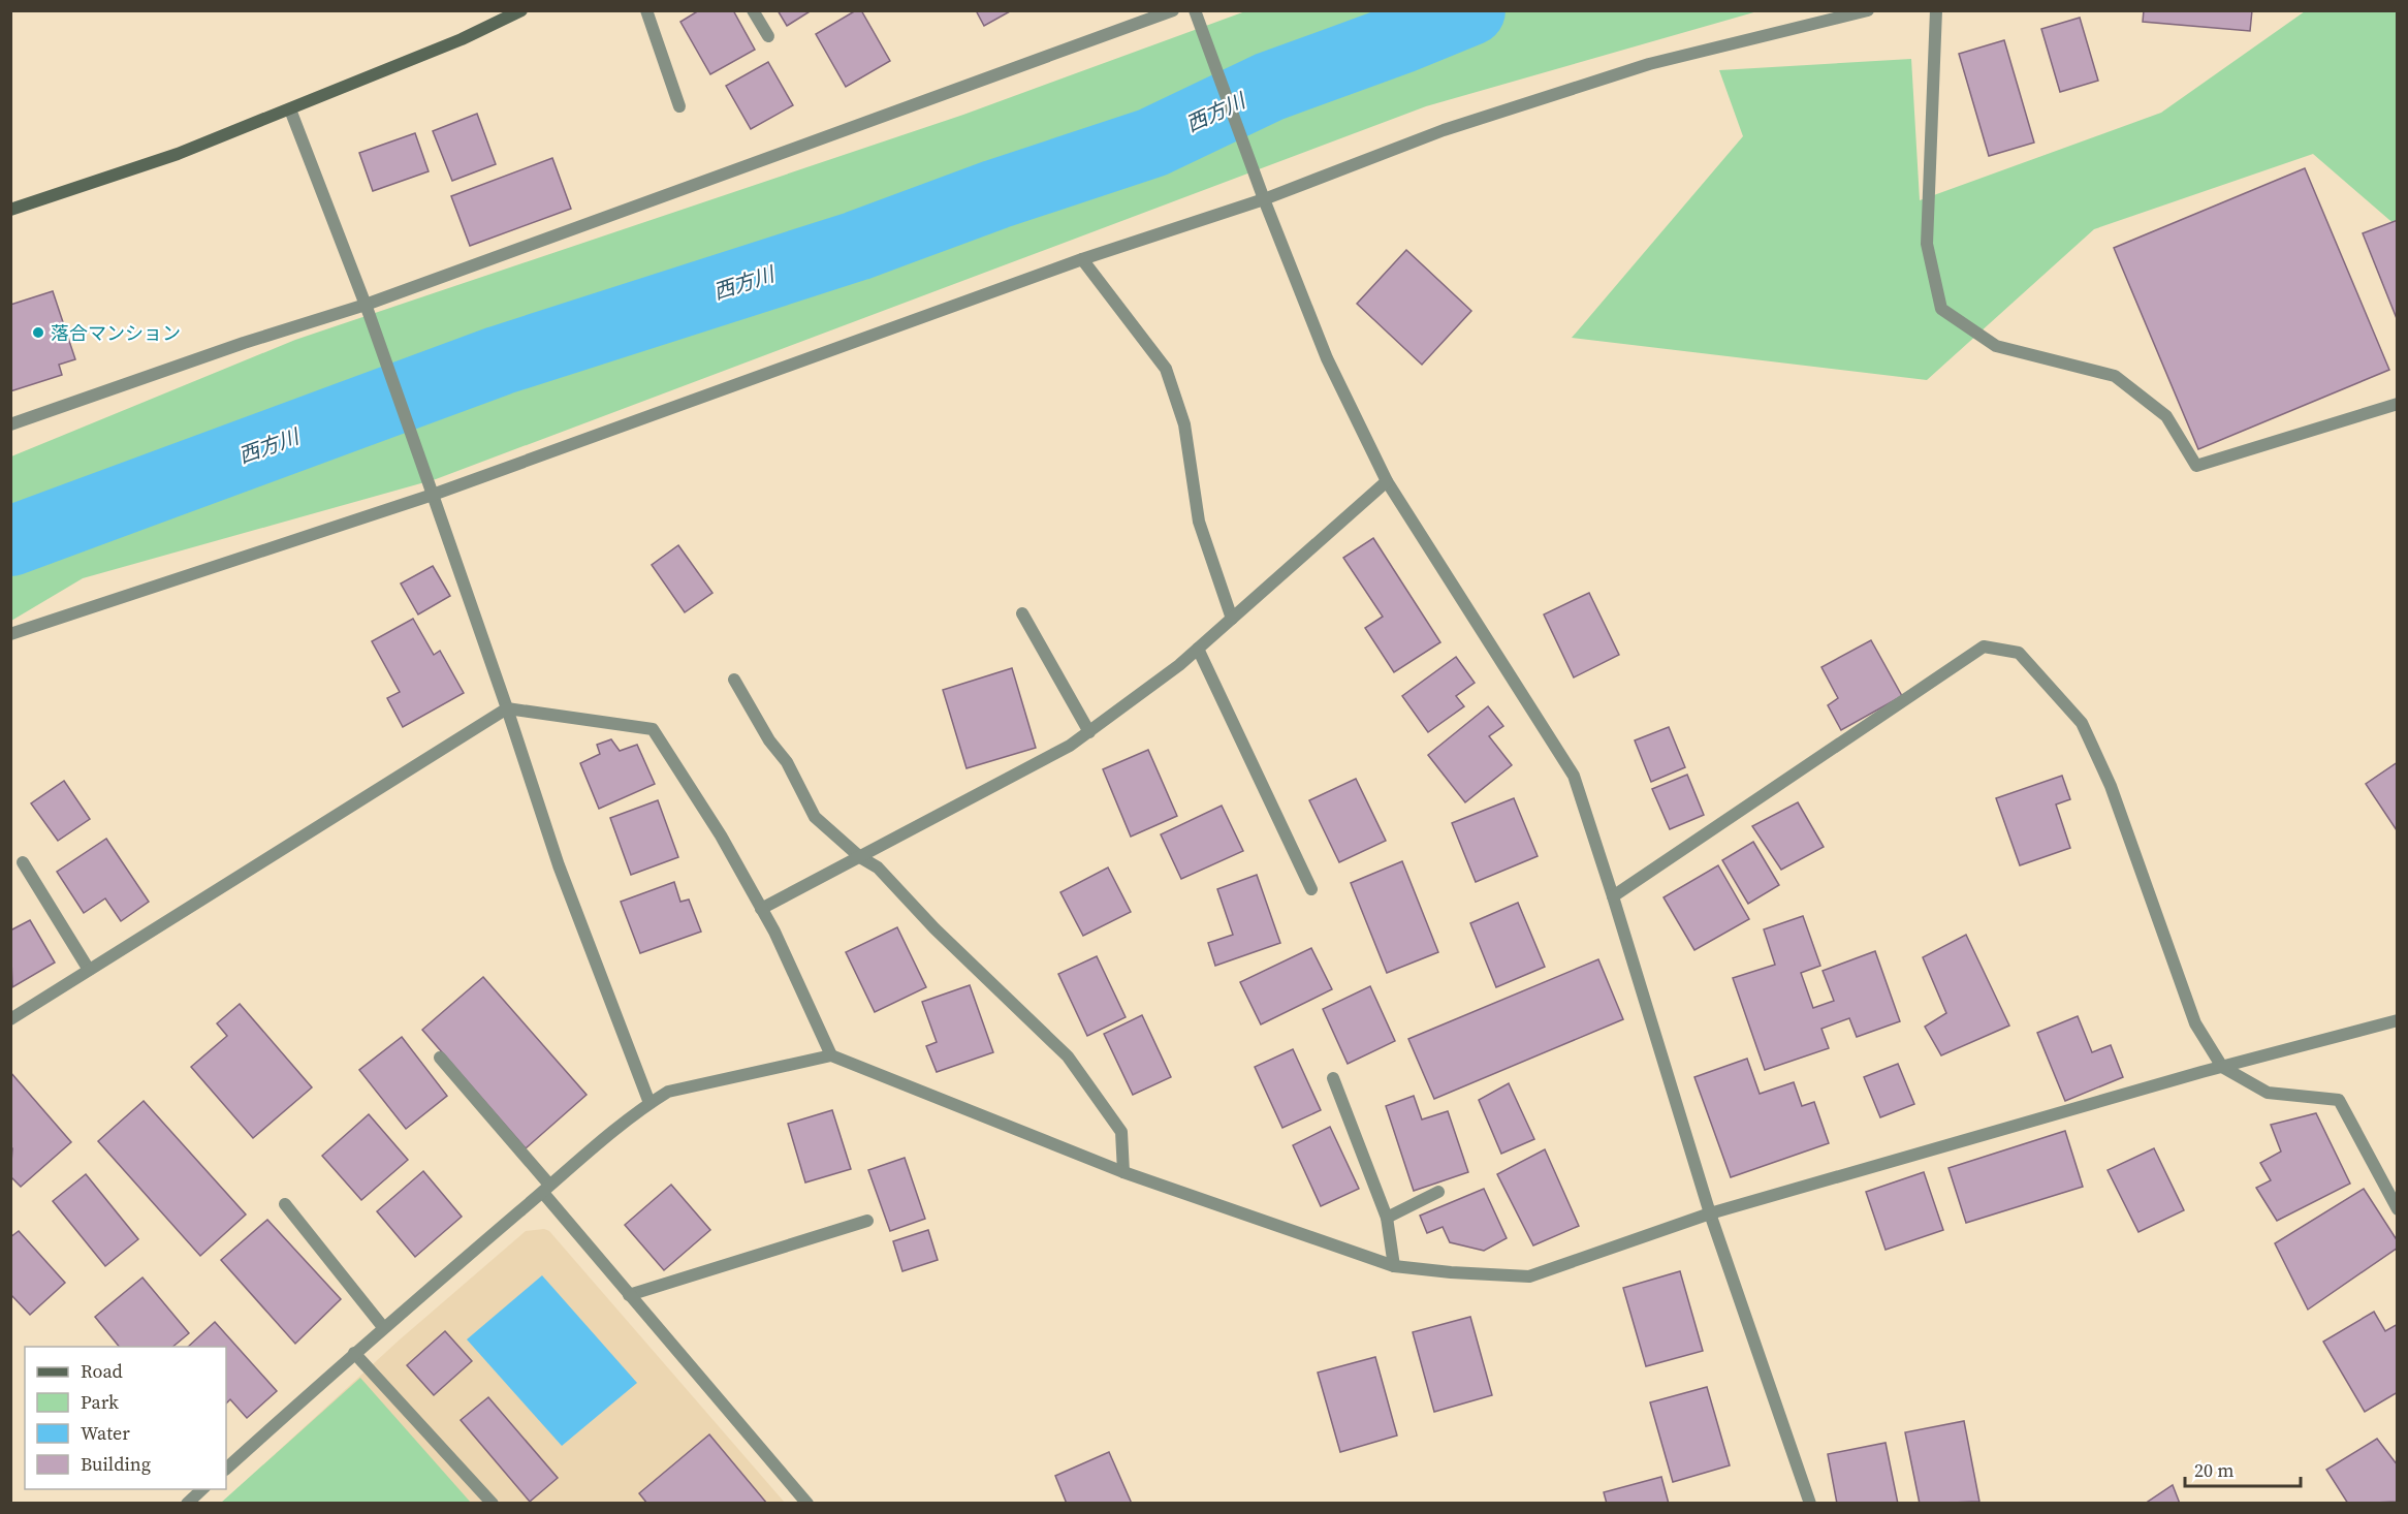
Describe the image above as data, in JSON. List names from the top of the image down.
{
  "water": ["西方川"],
  "places": ["落合マンション"],
  "legend": [
    "Road",
    "Park",
    "Water",
    "Building"
  ],
  "scale_bar": "20 m"
}
